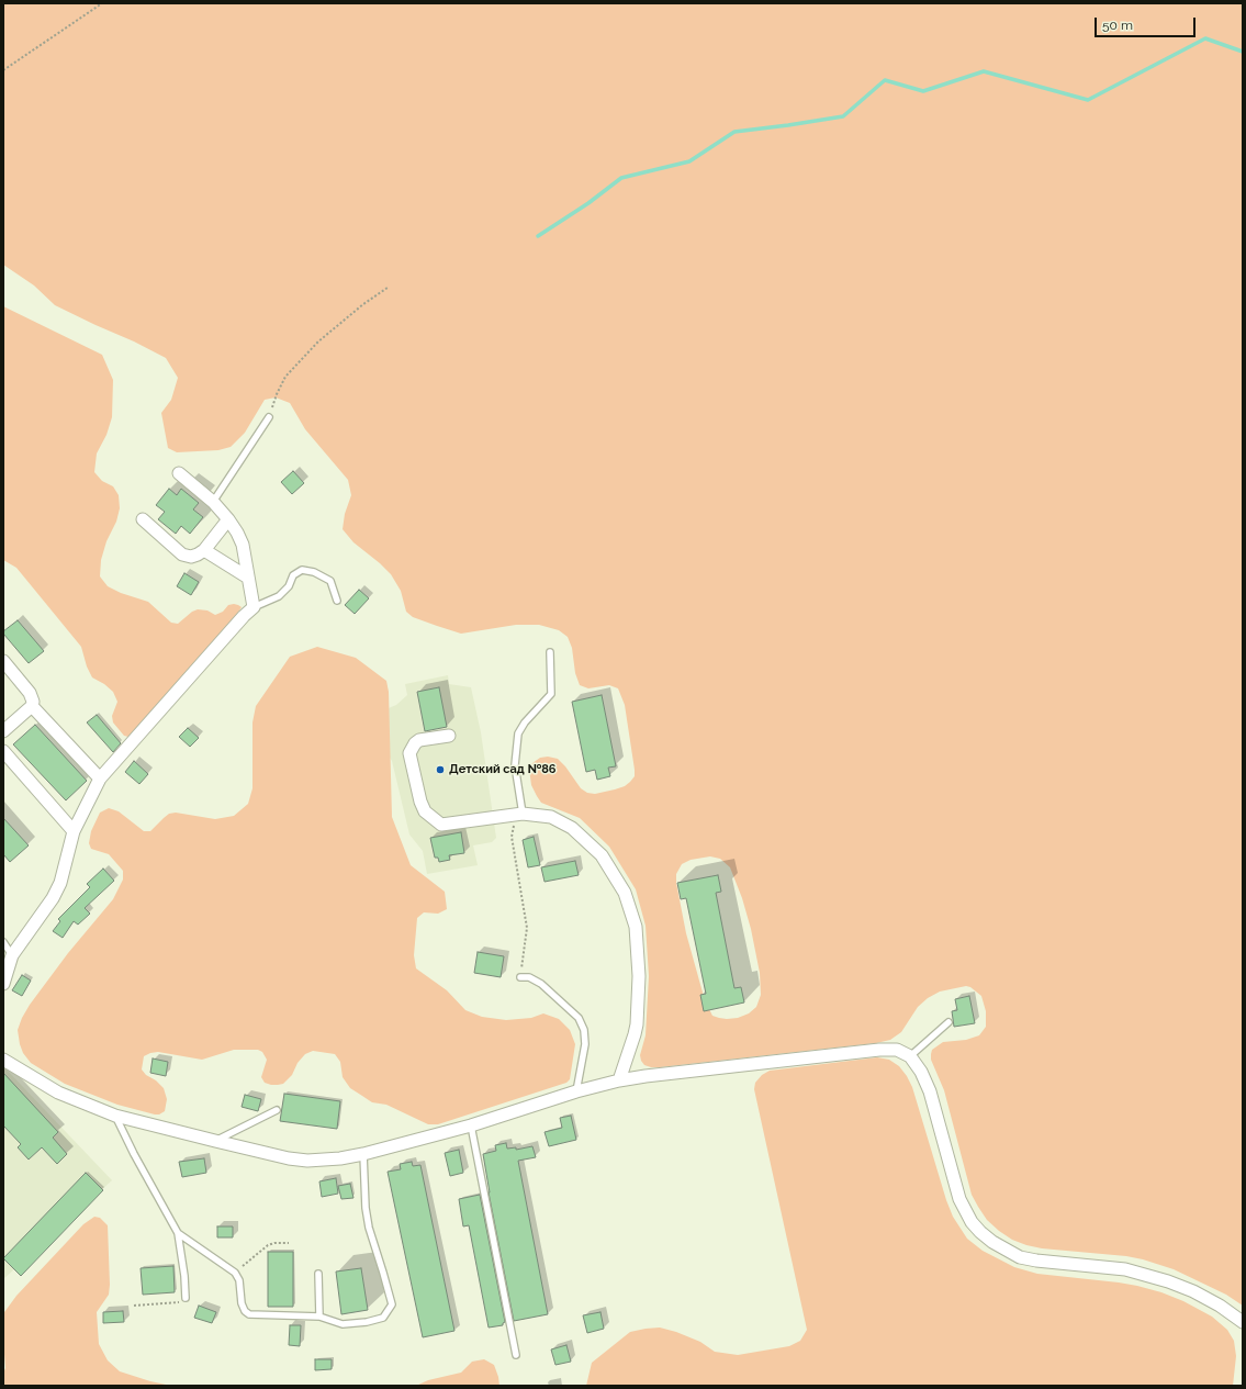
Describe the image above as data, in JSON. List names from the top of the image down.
{
  "places": ["Детский сад №86"],
  "scale_bar": "50 m"
}
